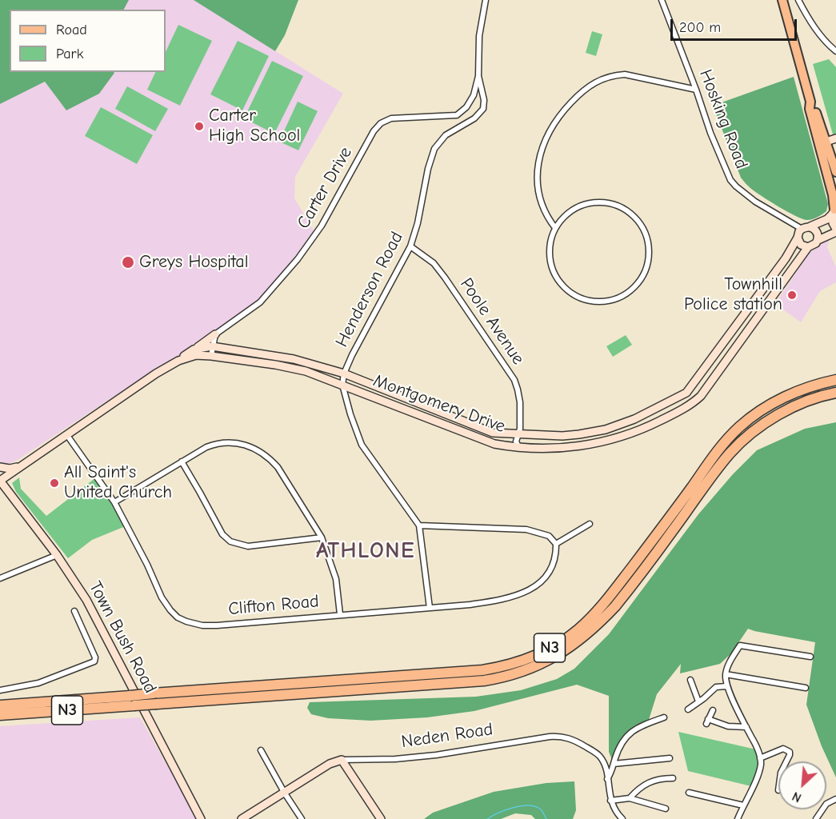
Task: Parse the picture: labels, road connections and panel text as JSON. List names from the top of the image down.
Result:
{
  "streets": {
    "highway": ["N3"],
    "street": [
      "Hosking Road",
      "Carter Drive",
      "Henderson Road",
      "Poole Avenue",
      "Montgomery Drive",
      "Clifton Road",
      "Town Bush Road",
      "Neden Road"
    ]
  },
  "crossings": [
    ["Hosking Road", "Montgomery Drive"],
    ["Henderson Road", "Poole Avenue"],
    ["Henderson Road", "Montgomery Drive"],
    ["Poole Avenue", "Montgomery Drive"],
    ["Montgomery Drive", "Clifton Road"],
    ["Montgomery Drive", "Town Bush Road"]
  ],
  "districts": ["ATHLONE"],
  "places": [
    "Carter High School",
    "Greys Hospital",
    "Townhill Police station",
    "All Saint's United Church"
  ],
  "legend": ["Road", "Park"],
  "scale_bar": "200 m",
  "north": "bottom left"
}
